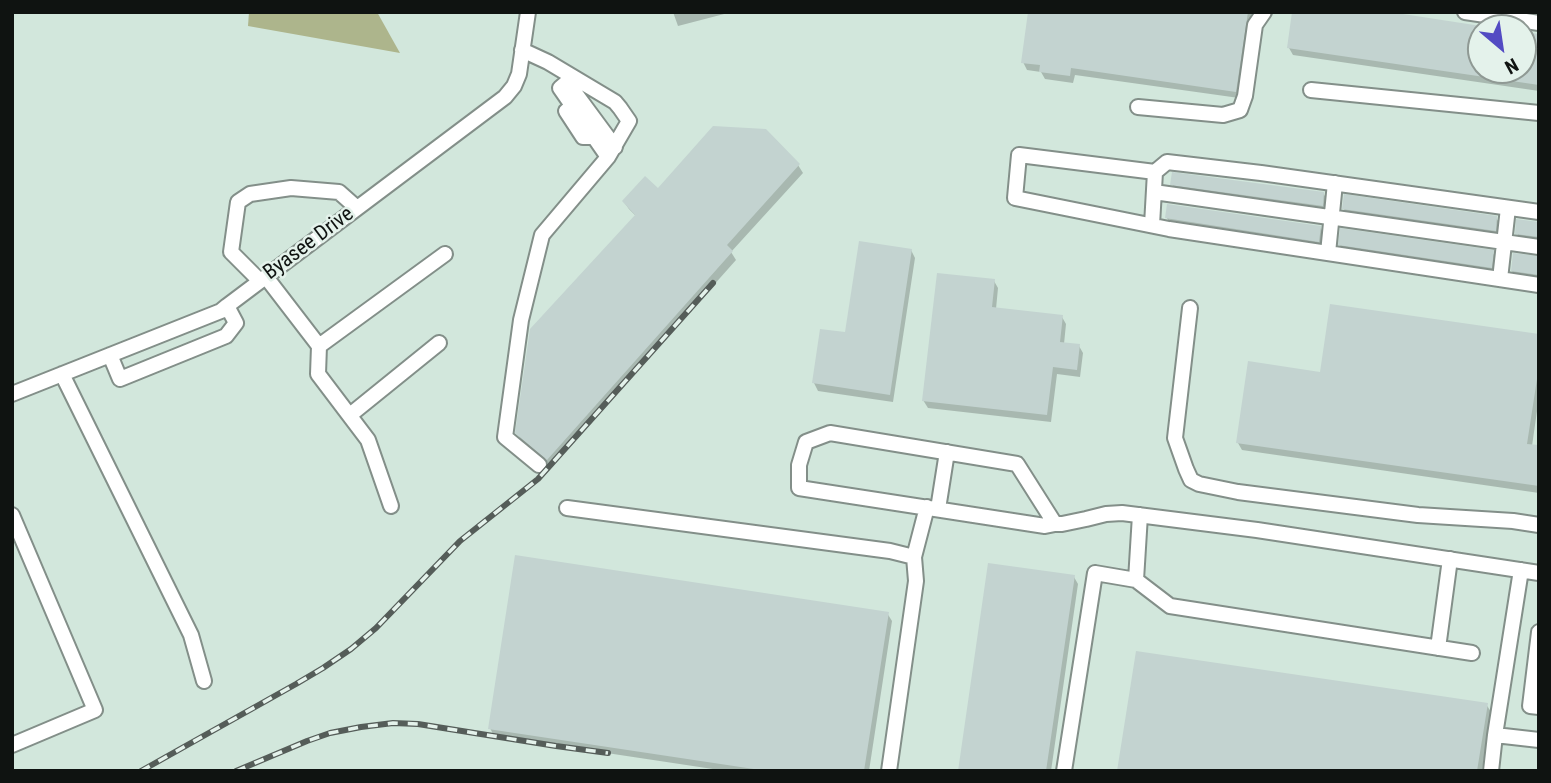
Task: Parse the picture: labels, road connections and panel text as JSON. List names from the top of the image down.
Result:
{
  "streets": {
    "street": ["Byasee Drive"]
  },
  "north": "bottom right"
}
